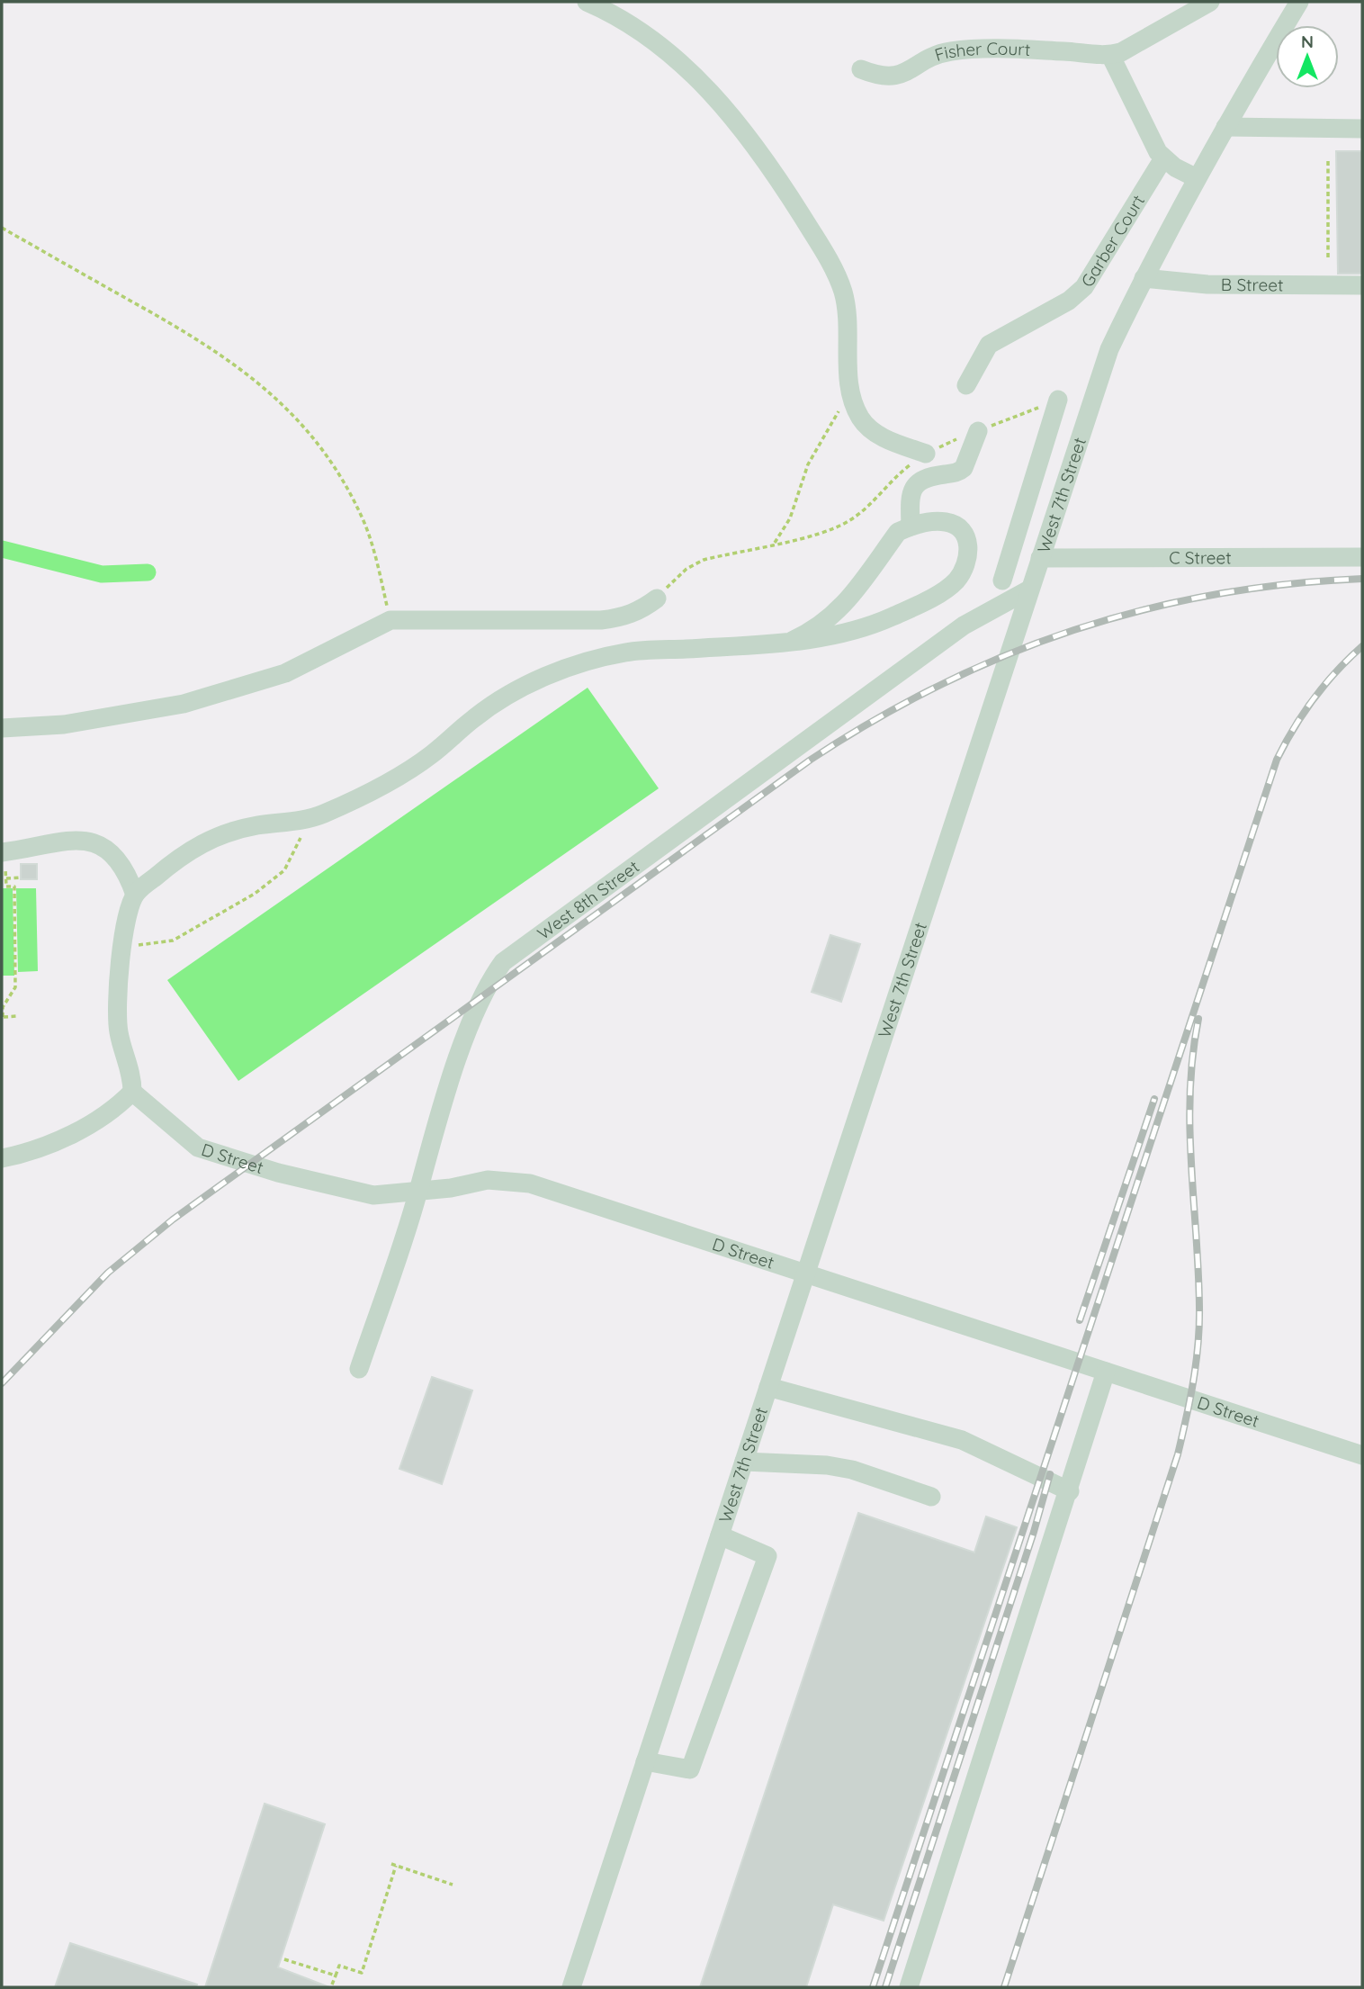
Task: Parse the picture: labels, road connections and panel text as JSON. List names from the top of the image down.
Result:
{
  "streets": {
    "street": [
      "Fisher Court",
      "Garber Court",
      "B Street",
      "West 7th Street",
      "C Street",
      "West 8th Street",
      "D Street"
    ]
  },
  "crossings": [
    ["B Street", "West 7th Street"],
    ["West 7th Street", "C Street"],
    ["West 7th Street", "West 8th Street"],
    ["West 7th Street", "D Street"],
    ["West 8th Street", "D Street"]
  ],
  "north": "top"
}
